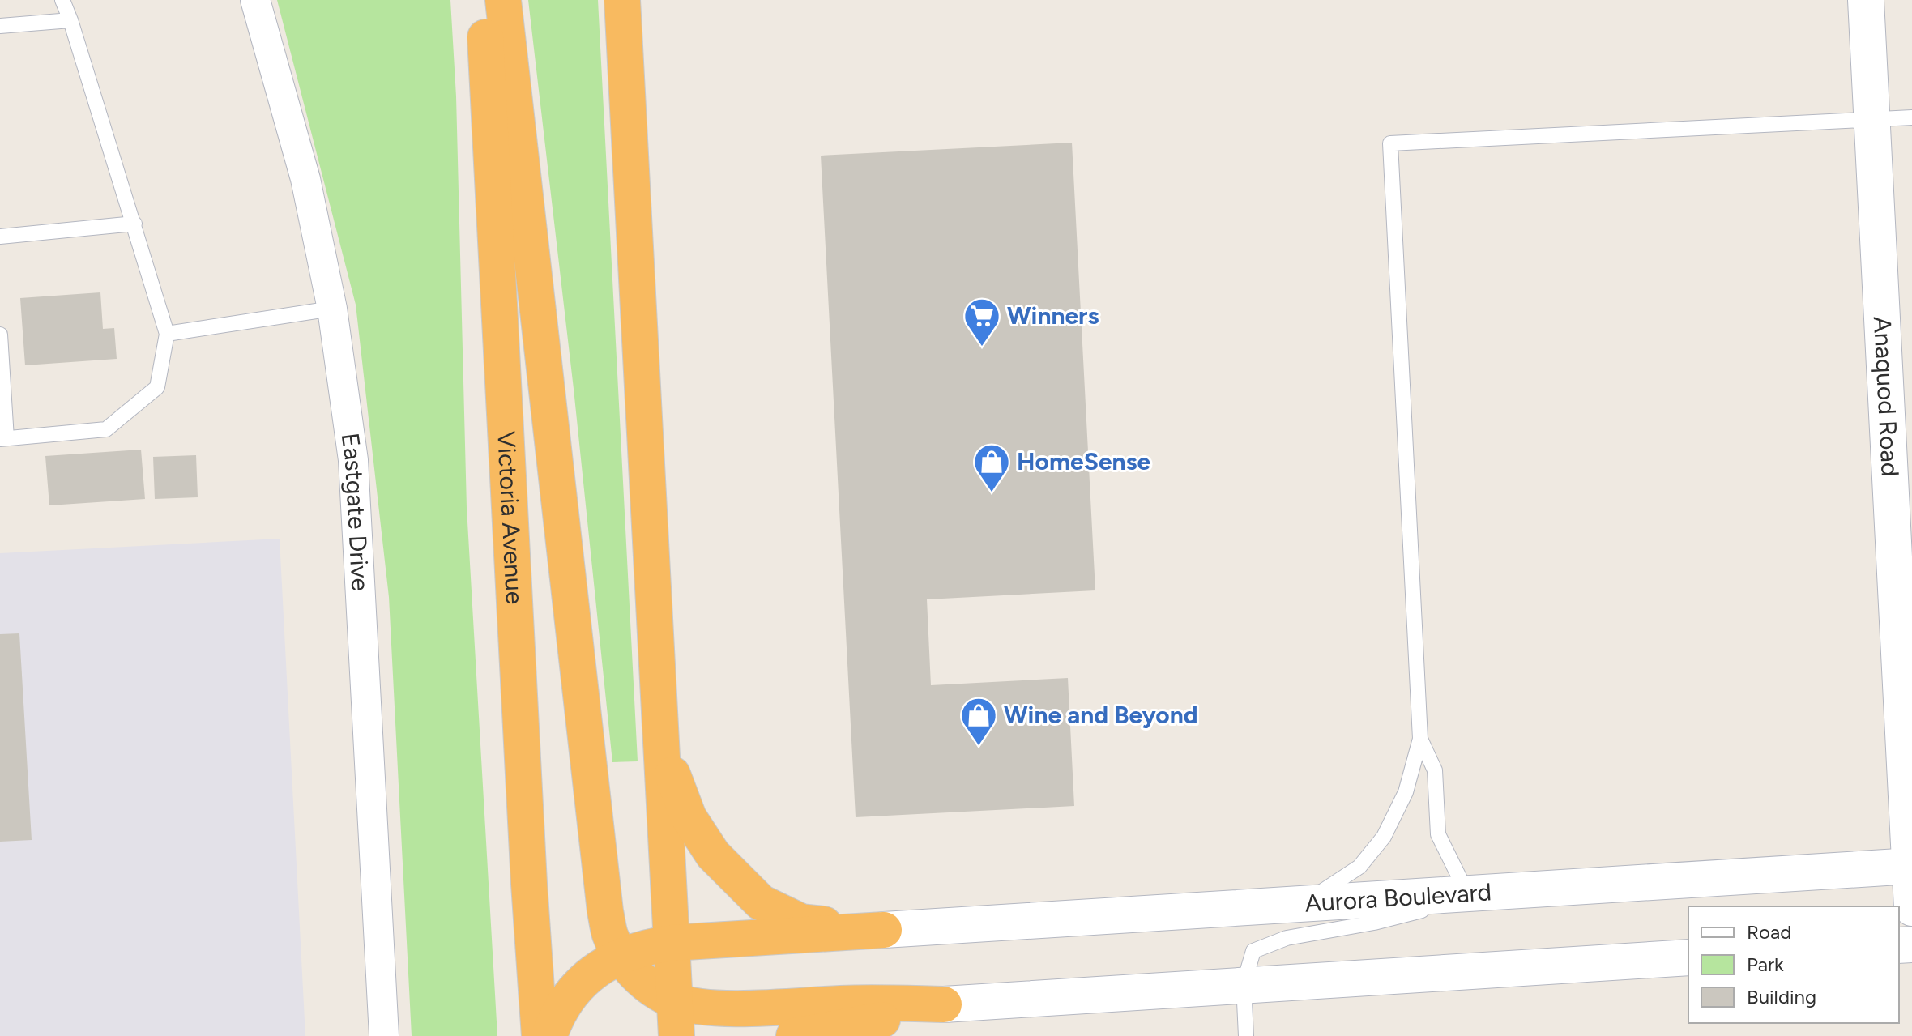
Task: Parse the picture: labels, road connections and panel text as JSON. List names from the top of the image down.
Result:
{
  "streets": {
    "highway": ["Victoria Avenue"],
    "street": ["Anaquod Road", "Eastgate Drive", "Aurora Boulevard"]
  },
  "crossings": [
    ["Anaquod Road", "Aurora Boulevard"]
  ],
  "places": {
    "supermarket": ["Winners"],
    "shop": ["HomeSense", "Wine and Beyond"]
  },
  "legend": ["Road", "Park", "Building"]
}
